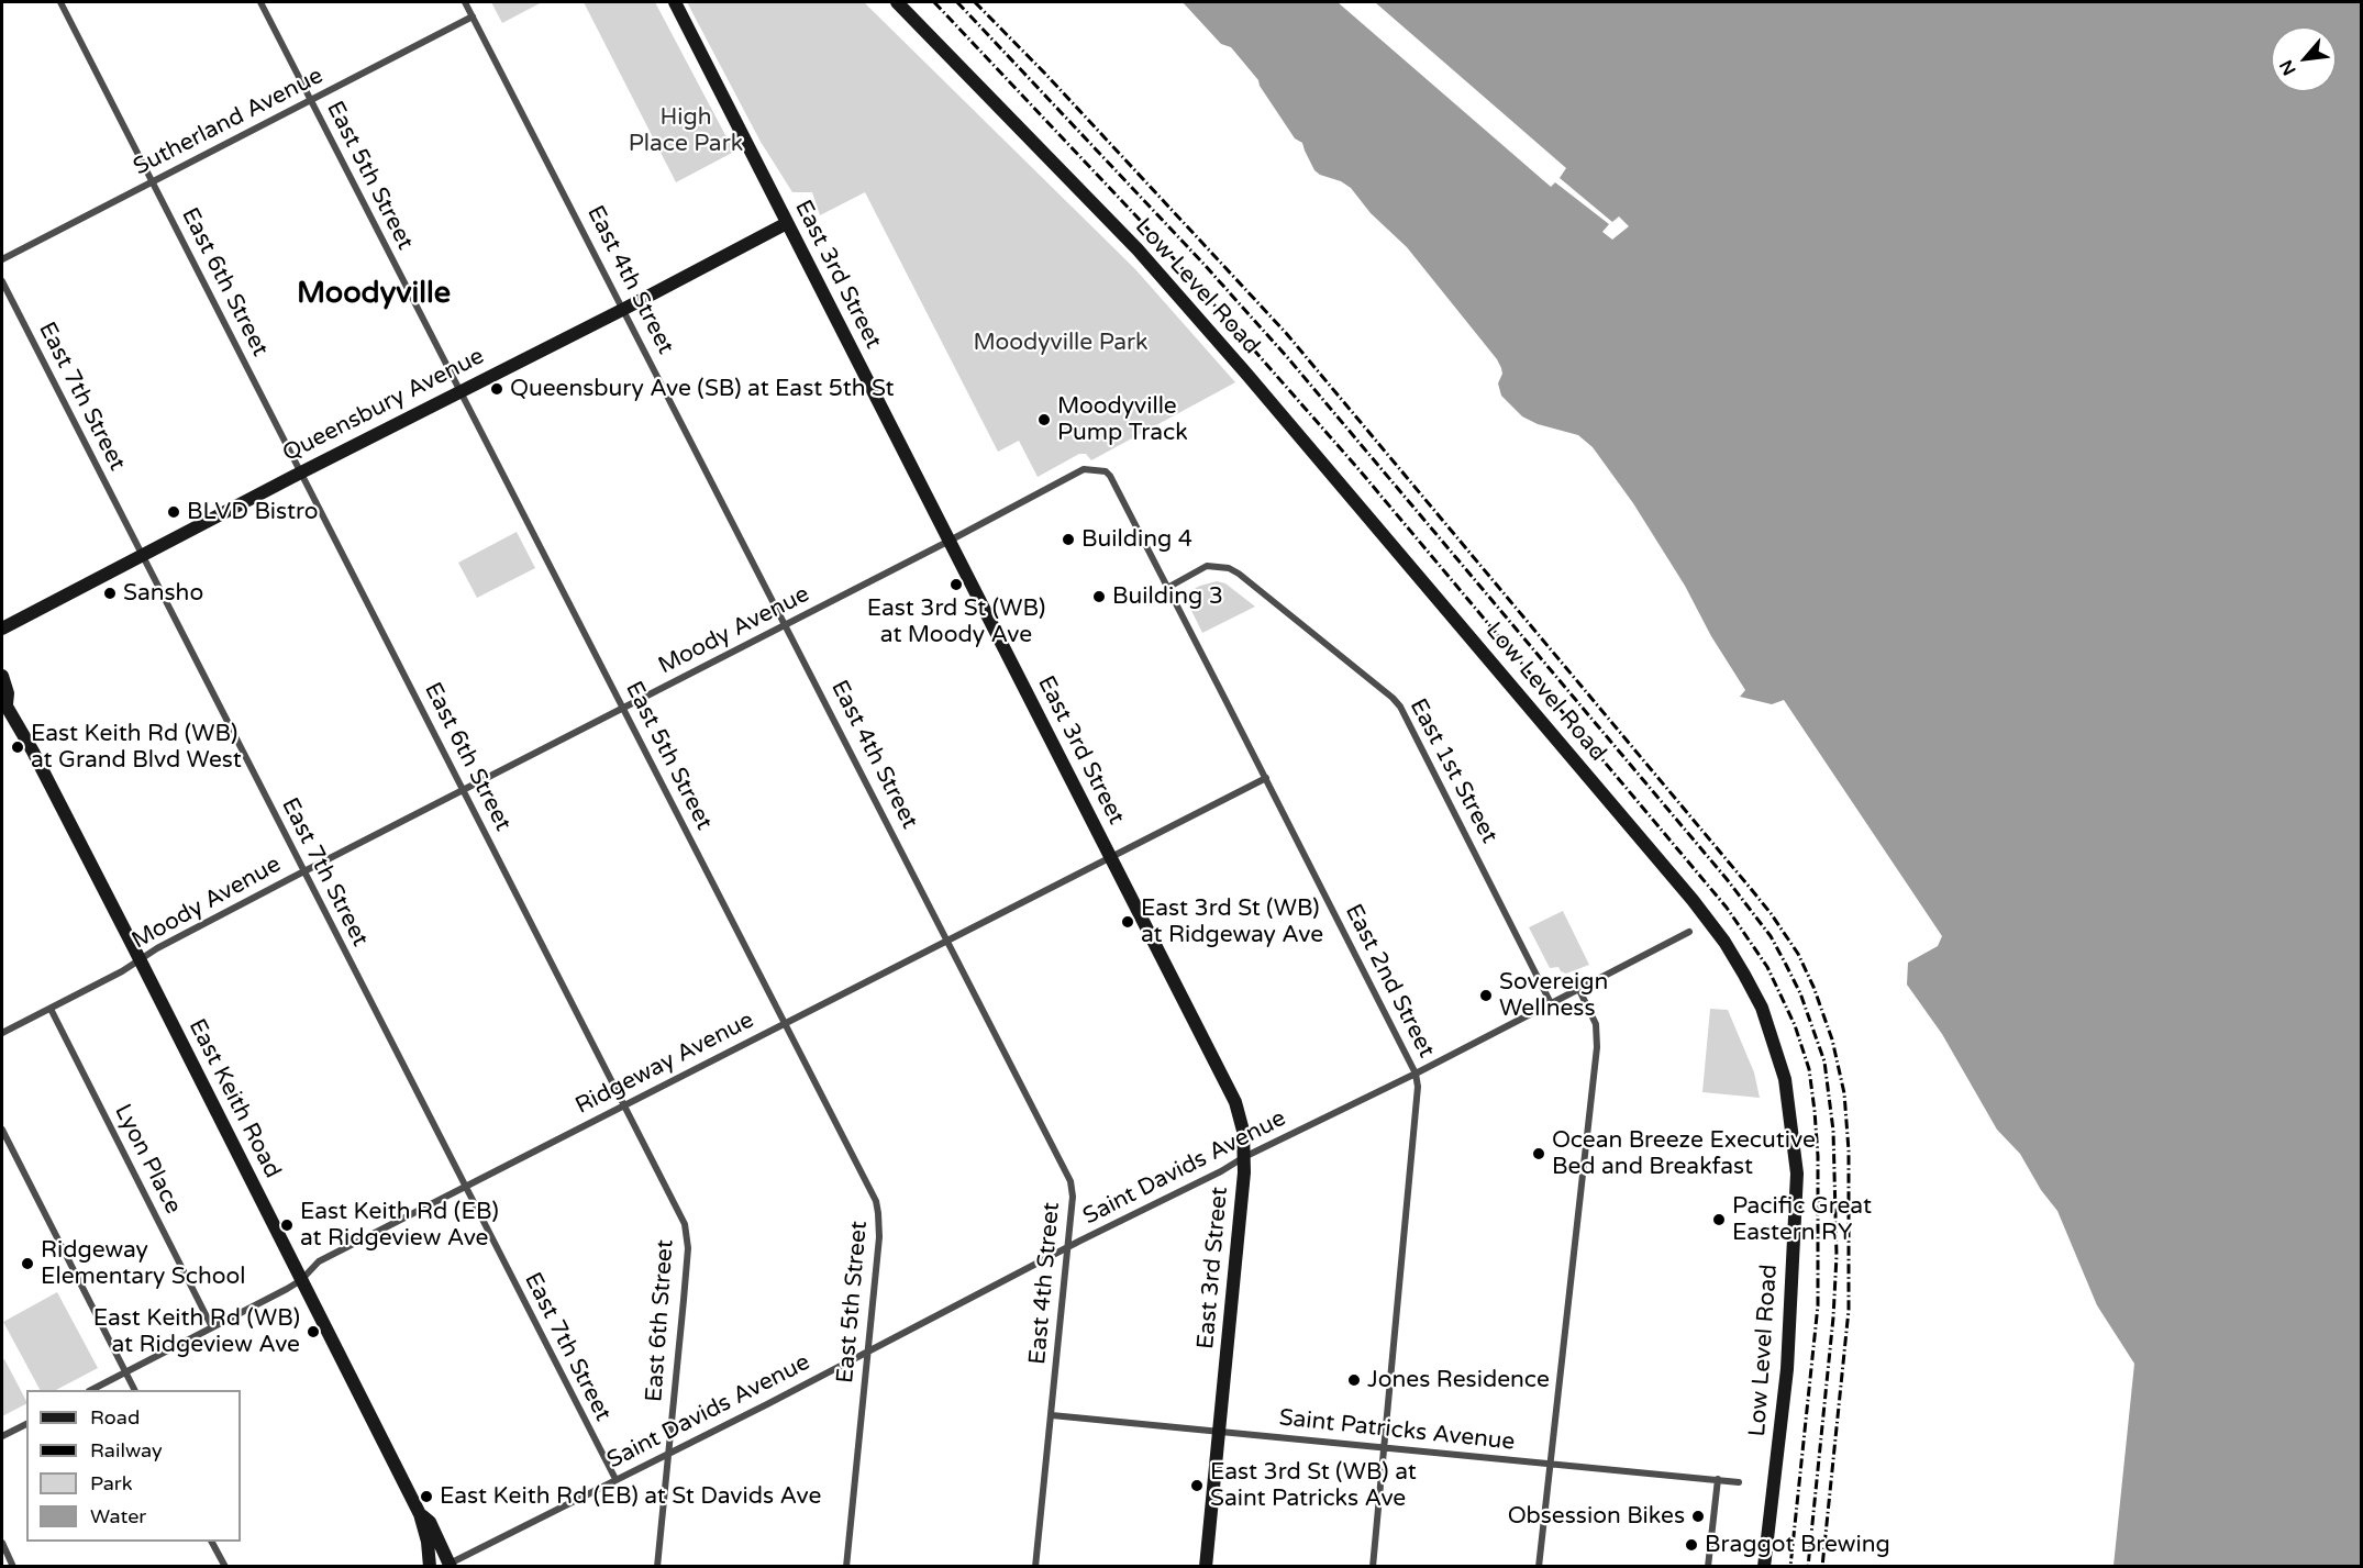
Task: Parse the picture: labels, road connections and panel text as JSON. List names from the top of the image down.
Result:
{
  "streets": {
    "street": [
      "Sutherland Avenue",
      "East 5th Street",
      "East 3rd Street",
      "East 4th Street",
      "East 6th Street",
      "Low Level Road",
      "East 7th Street",
      "Queensbury Avenue",
      "Moody Avenue",
      "East 1st Street",
      "East 2nd Street",
      "Ridgeway Avenue",
      "East Keith Road",
      "Lyon Place",
      "Saint Davids Avenue",
      "Saint Patricks Avenue"
    ]
  },
  "crossings": [
    ["Sutherland Avenue", "East 5th Street"],
    ["Sutherland Avenue", "East 4th Street"],
    ["Sutherland Avenue", "East 6th Street"],
    ["East 5th Street", "Queensbury Avenue"],
    ["East 5th Street", "Moody Avenue"],
    ["East 5th Street", "Ridgeway Avenue"],
    ["East 5th Street", "Saint Davids Avenue"],
    ["East 3rd Street", "Queensbury Avenue"],
    ["East 3rd Street", "Moody Avenue"],
    ["East 3rd Street", "Ridgeway Avenue"],
    ["East 3rd Street", "Saint Davids Avenue"],
    ["East 3rd Street", "Saint Patricks Avenue"],
    ["East 4th Street", "Queensbury Avenue"],
    ["East 4th Street", "Moody Avenue"],
    ["East 4th Street", "Ridgeway Avenue"],
    ["East 4th Street", "Saint Davids Avenue"],
    ["East 4th Street", "Saint Patricks Avenue"],
    ["East 6th Street", "Queensbury Avenue"],
    ["East 6th Street", "Moody Avenue"],
    ["East 6th Street", "Ridgeway Avenue"],
    ["East 6th Street", "Saint Davids Avenue"],
    ["East 7th Street", "Queensbury Avenue"],
    ["East 7th Street", "Moody Avenue"],
    ["East 7th Street", "Ridgeway Avenue"],
    ["East 7th Street", "Saint Davids Avenue"],
    ["Moody Avenue", "East 2nd Street"],
    ["Moody Avenue", "East Keith Road"],
    ["Moody Avenue", "Lyon Place"],
    ["East 1st Street", "East 2nd Street"],
    ["East 1st Street", "Saint Davids Avenue"],
    ["East 2nd Street", "Ridgeway Avenue"],
    ["East 2nd Street", "Saint Davids Avenue"],
    ["East 2nd Street", "Saint Patricks Avenue"],
    ["Ridgeway Avenue", "East Keith Road"],
    ["Ridgeway Avenue", "Lyon Place"],
    ["East Keith Road", "Saint Davids Avenue"]
  ],
  "districts": ["Moodyville"],
  "parks": ["High Place Park", "Moodyville Park"],
  "places": [
    "Queensbury Ave (SB) at East 5th St",
    "Moodyville Pump Track",
    "BLVD Bistro",
    "Building 4",
    "East 3rd St (WB) at Moody Ave",
    "Sansho",
    "Building 3",
    "East Keith Rd (WB) at Grand Blvd West",
    "East 3rd St (WB) at Ridgeway Ave",
    "Sovereign Wellness",
    "Ocean Breeze Executive Bed and Breakfast",
    "Pacific Great Eastern RY",
    "East Keith Rd (EB) at Ridgeview Ave",
    "Ridgeway Elementary School",
    "East Keith Rd (WB) at Ridgeview Ave",
    "Jones Residence",
    "East 3rd St (WB) at Saint Patricks Ave",
    "East Keith Rd (EB) at St Davids Ave",
    "Obsession Bikes",
    "Braggot Brewing"
  ],
  "legend": [
    "Road",
    "Railway",
    "Park",
    "Water"
  ],
  "north": "bottom left"
}
